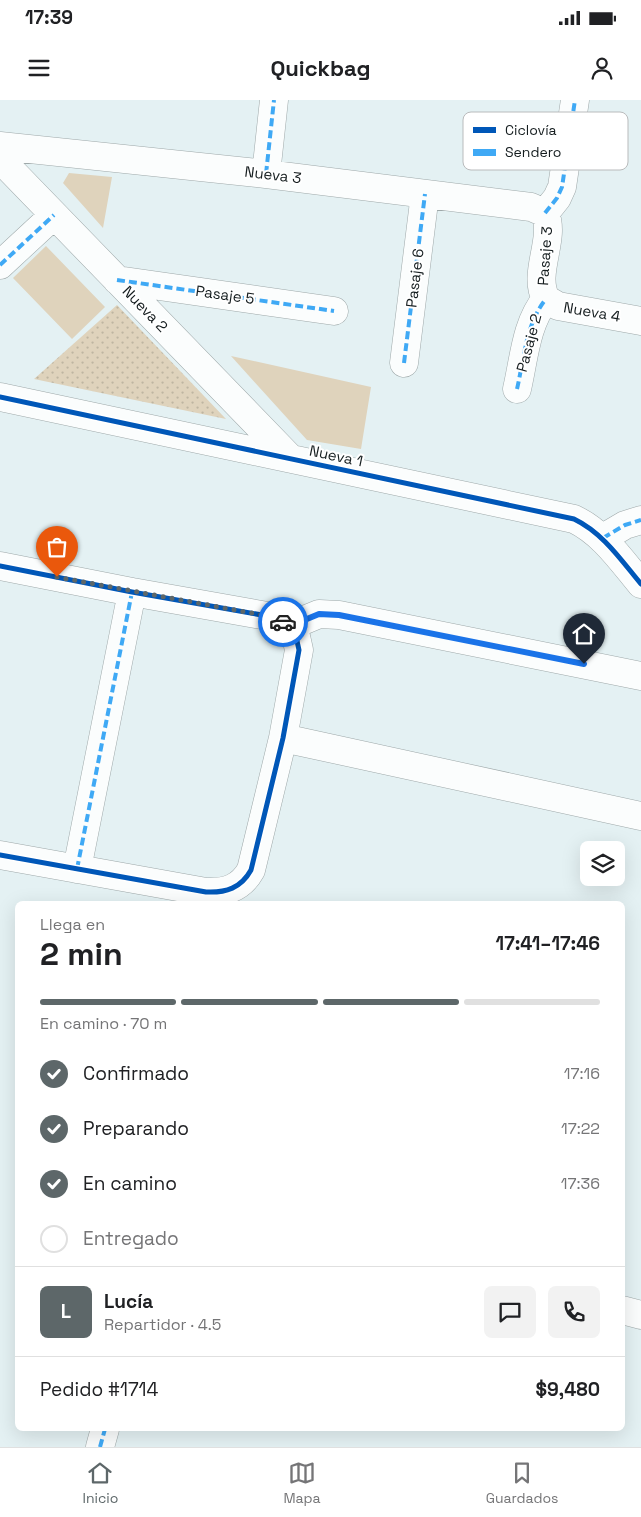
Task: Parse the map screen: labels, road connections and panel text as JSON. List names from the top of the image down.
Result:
{
  "streets": {
    "street": [
      "Nueva 3",
      "Pasaje 3",
      "Pasaje 6",
      "Pasaje 5",
      "Nueva 2",
      "Nueva 4",
      "Pasaje 2",
      "Nueva 1"
    ]
  },
  "crossings": [
    ["Nueva 3", "Pasaje 3"],
    ["Nueva 3", "Pasaje 6"],
    ["Pasaje 3", "Nueva 4"],
    ["Pasaje 3", "Pasaje 2"],
    ["Pasaje 5", "Nueva 2"],
    ["Nueva 2", "Nueva 1"],
    ["Nueva 4", "Pasaje 2"]
  ],
  "legend": ["Ciclovía", "Sendero"],
  "page": {
    "status": "17:39",
    "header": "Quickbag",
    "heading": ["2 min", "Llega en", "17:41–17:46"],
    "panel": [
      "Lucía",
      "Repartidor · 4.5",
      "Pedido #1714",
      "$9,480"
    ],
    "bar": "En camino · 70 m",
    "list": [
      ["Confirmado", "17:16"],
      ["Preparando", "17:22"],
      ["En camino", "17:36"],
      "Entregado"
    ],
    "round": "L",
    "tabs": ["Inicio", "Mapa", "Guardados"]
  }
}
